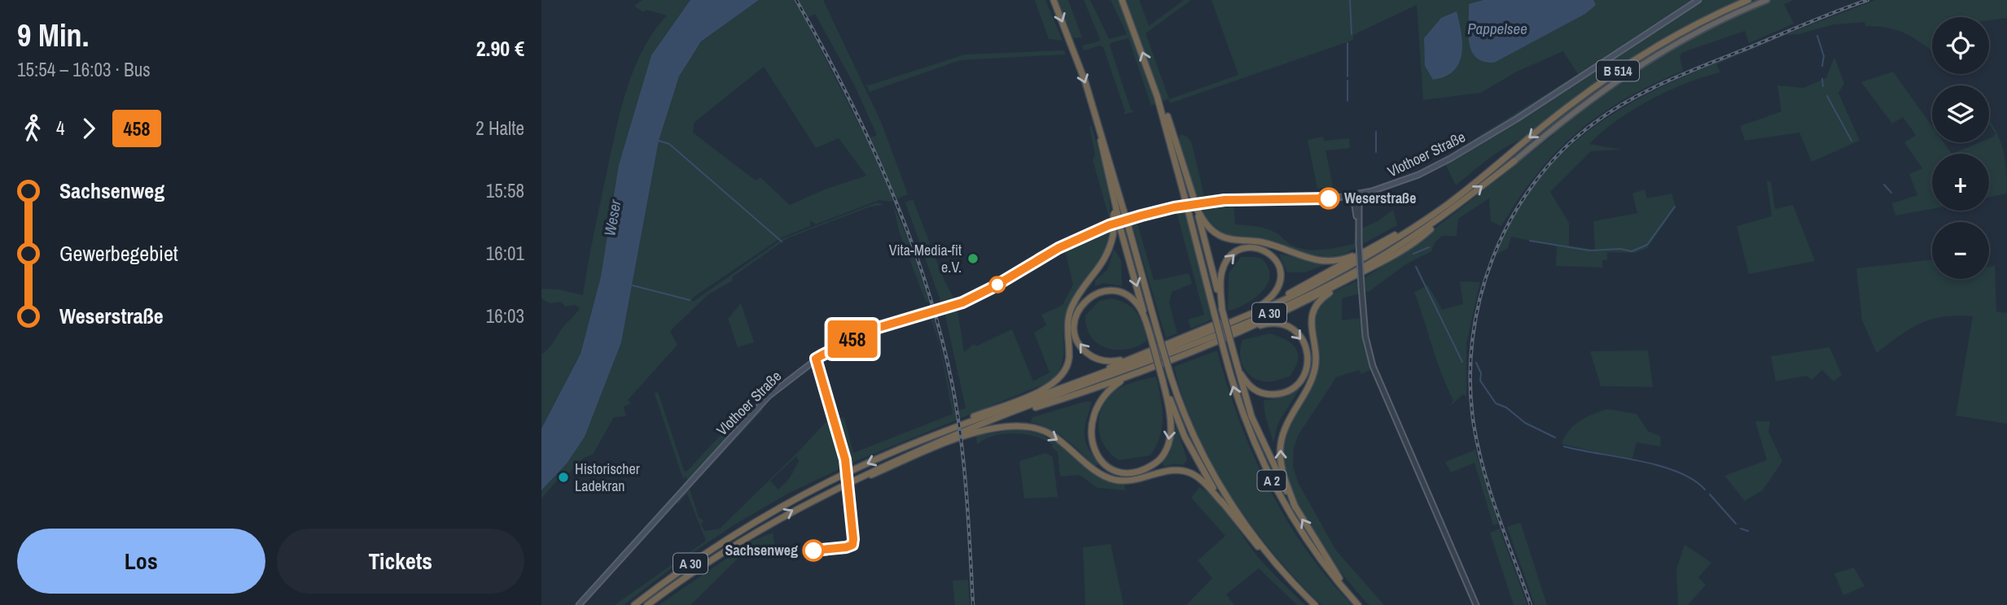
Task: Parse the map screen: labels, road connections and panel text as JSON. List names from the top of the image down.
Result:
{
  "streets": {
    "highway": ["B 514", "A 30", "A 2"],
    "main road": ["Vlothoer Straße"]
  },
  "crossings": [
    ["B 514", "A 30"]
  ],
  "water": ["Pappelsee", "Weser"],
  "places": [
    "Weserstraße",
    "Vita-Media-fit e.V.",
    "Historischer Ladekran",
    "Sachsenweg"
  ],
  "lines": ["bus line 458"],
  "page": {
    "heading": ["9 Min.", "15:54 – 16:03 · Bus", "2.90 €"],
    "on_map": "458",
    "map_buttons": ["+", "−"],
    "legs": ["4", "458", "2 Halte"],
    "list": [
      {
        "name": "Sachsenweg",
        "value": "15:58"
      },
      {
        "name": "Gewerbegebiet",
        "value": "16:01"
      },
      {
        "name": "Weserstraße",
        "value": "16:03"
      }
    ],
    "buttons": ["Los", "Tickets"]
  }
}
